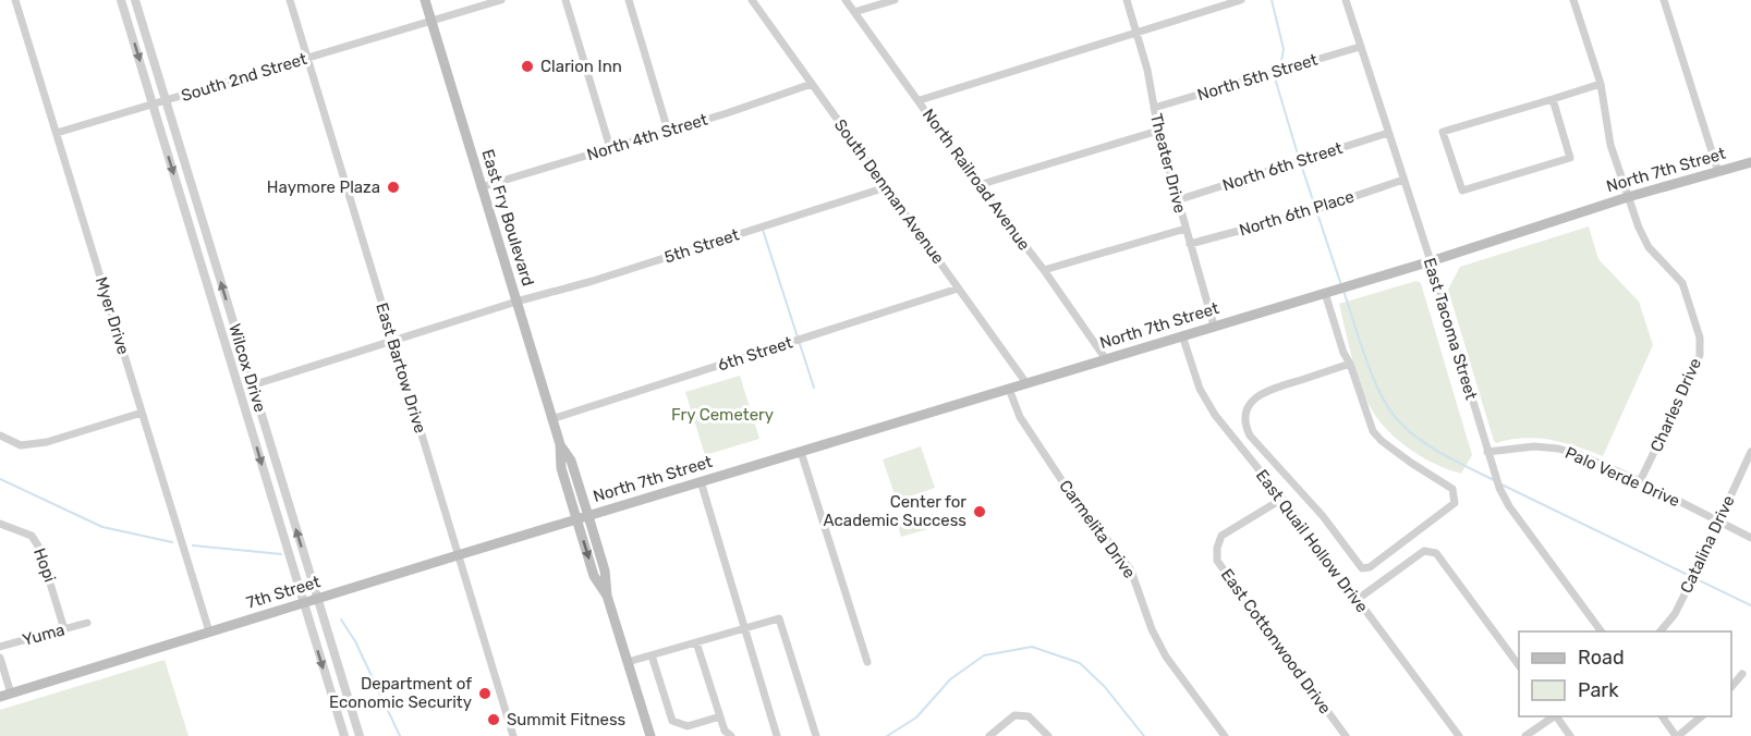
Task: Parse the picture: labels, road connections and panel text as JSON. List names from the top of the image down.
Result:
{
  "streets": {
    "main road": ["North 7th Street", "East Fry Boulevard", "7th Street"],
    "street": [
      "South 2nd Street",
      "North 5th Street",
      "North 4th Street",
      "Theater Drive",
      "North 6th Street",
      "North Railroad Avenue",
      "South Denman Avenue",
      "North 6th Place",
      "5th Street",
      "Myer Drive",
      "East Tacoma Street",
      "6th Street",
      "Wilcox Drive",
      "East Bartow Drive",
      "Charles Drive",
      "Palo Verde Drive",
      "Carmelita Drive",
      "East Quail Hollow Drive",
      "Catalina Drive",
      "Hopi",
      "Yuma",
      "East Cottonwood Drive"
    ]
  },
  "crossings": [
    ["South 2nd Street", "East Fry Boulevard"],
    ["South 2nd Street", "Myer Drive"],
    ["South 2nd Street", "Wilcox Drive"],
    ["South 2nd Street", "East Bartow Drive"],
    ["North 5th Street", "Theater Drive"],
    ["North 5th Street", "East Tacoma Street"],
    ["North 4th Street", "South Denman Avenue"],
    ["North 4th Street", "East Fry Boulevard"],
    ["Theater Drive", "North 6th Street"],
    ["Theater Drive", "North 7th Street"],
    ["Theater Drive", "North 6th Place"],
    ["North 6th Street", "East Tacoma Street"],
    ["North 7th Street", "North Railroad Avenue"],
    ["North 7th Street", "South Denman Avenue"],
    ["North 7th Street", "East Fry Boulevard"],
    ["North 7th Street", "East Tacoma Street"],
    ["North 7th Street", "Charles Drive"],
    ["North 7th Street", "Carmelita Drive"],
    ["North 7th Street", "East Quail Hollow Drive"],
    ["North 7th Street", "7th Street"],
    ["South Denman Avenue", "5th Street"],
    ["South Denman Avenue", "6th Street"],
    ["North 6th Place", "East Tacoma Street"],
    ["East Fry Boulevard", "5th Street"],
    ["East Fry Boulevard", "6th Street"],
    ["East Fry Boulevard", "7th Street"],
    ["5th Street", "Wilcox Drive"],
    ["5th Street", "East Bartow Drive"],
    ["Myer Drive", "7th Street"],
    ["East Tacoma Street", "Palo Verde Drive"],
    ["Wilcox Drive", "7th Street"],
    ["East Bartow Drive", "7th Street"],
    ["Charles Drive", "Palo Verde Drive"],
    ["Palo Verde Drive", "Catalina Drive"],
    ["East Quail Hollow Drive", "East Cottonwood Drive"],
    ["Hopi", "Yuma"]
  ],
  "parks": ["Fry Cemetery"],
  "places": [
    "Clarion Inn",
    "Haymore Plaza",
    "Center for Academic Success",
    "Department of Economic Security",
    "Summit Fitness"
  ],
  "legend": ["Road", "Park"]
}
